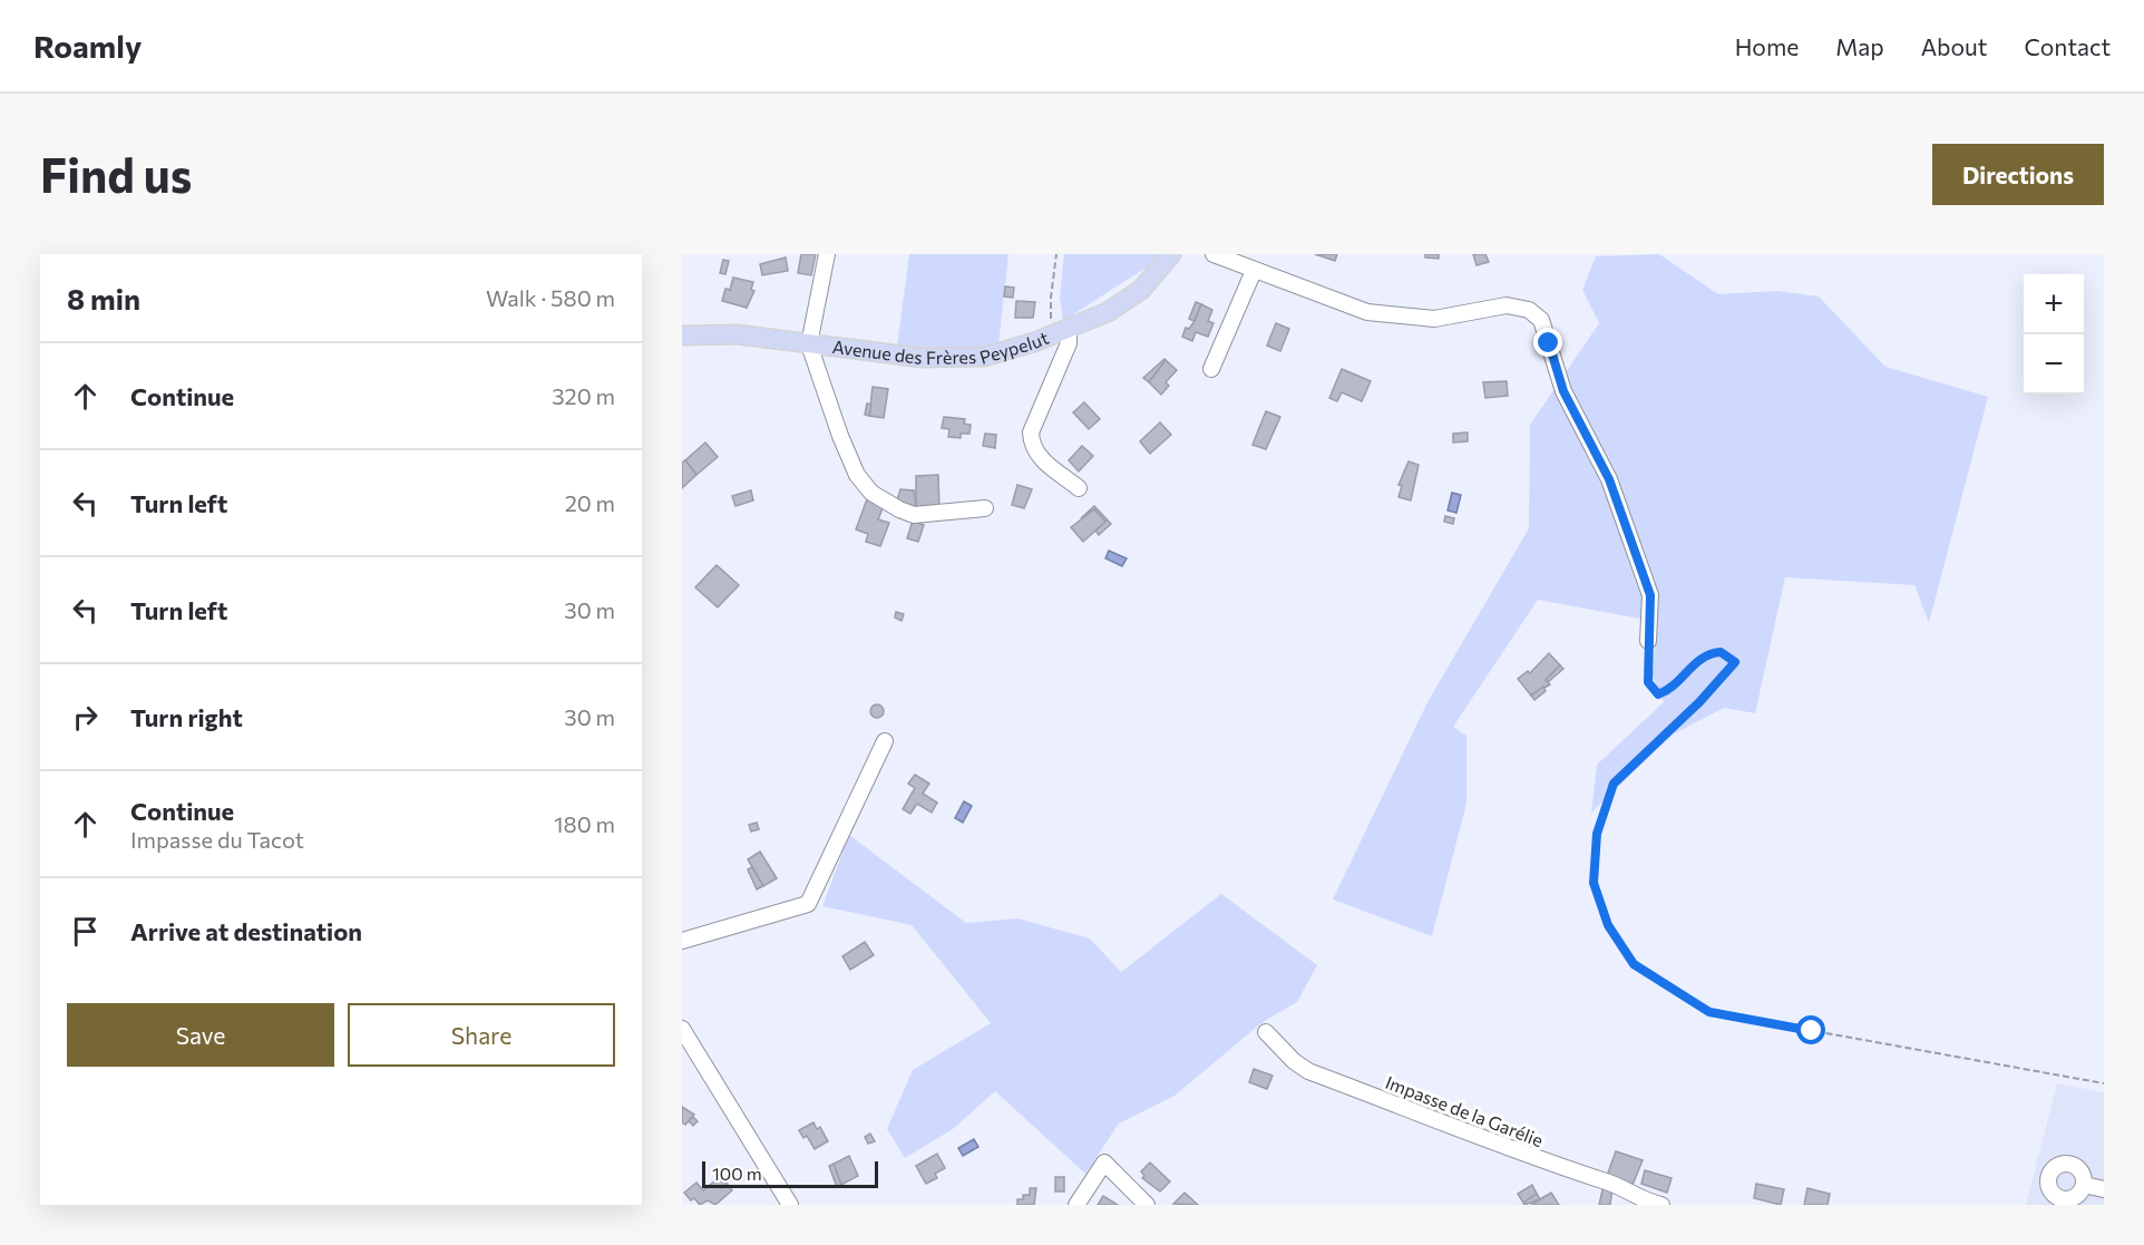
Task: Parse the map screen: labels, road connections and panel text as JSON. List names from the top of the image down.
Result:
{
  "streets": {
    "main road": ["Avenue des Frères Peypelut"],
    "street": ["Impasse de la Garélie"]
  },
  "scale_bar": "100 m",
  "page": {
    "header": "Roamly",
    "nav": [
      "Home",
      "Map",
      "About",
      "Contact"
    ],
    "buttons": [
      "Directions",
      ["Save", "Share"]
    ],
    "title": "Find us",
    "heading": ["8 min", "Walk · 580 m"],
    "map_buttons": ["+", "−"],
    "list": [
      ["Continue", "320 m"],
      ["Turn left", "20 m"],
      ["Turn left", "30 m"],
      ["Turn right", "30 m"],
      ["Continue", "Impasse du Tacot", "180 m"],
      "Arrive at destination"
    ],
    "scale": "100 m"
  }
}
